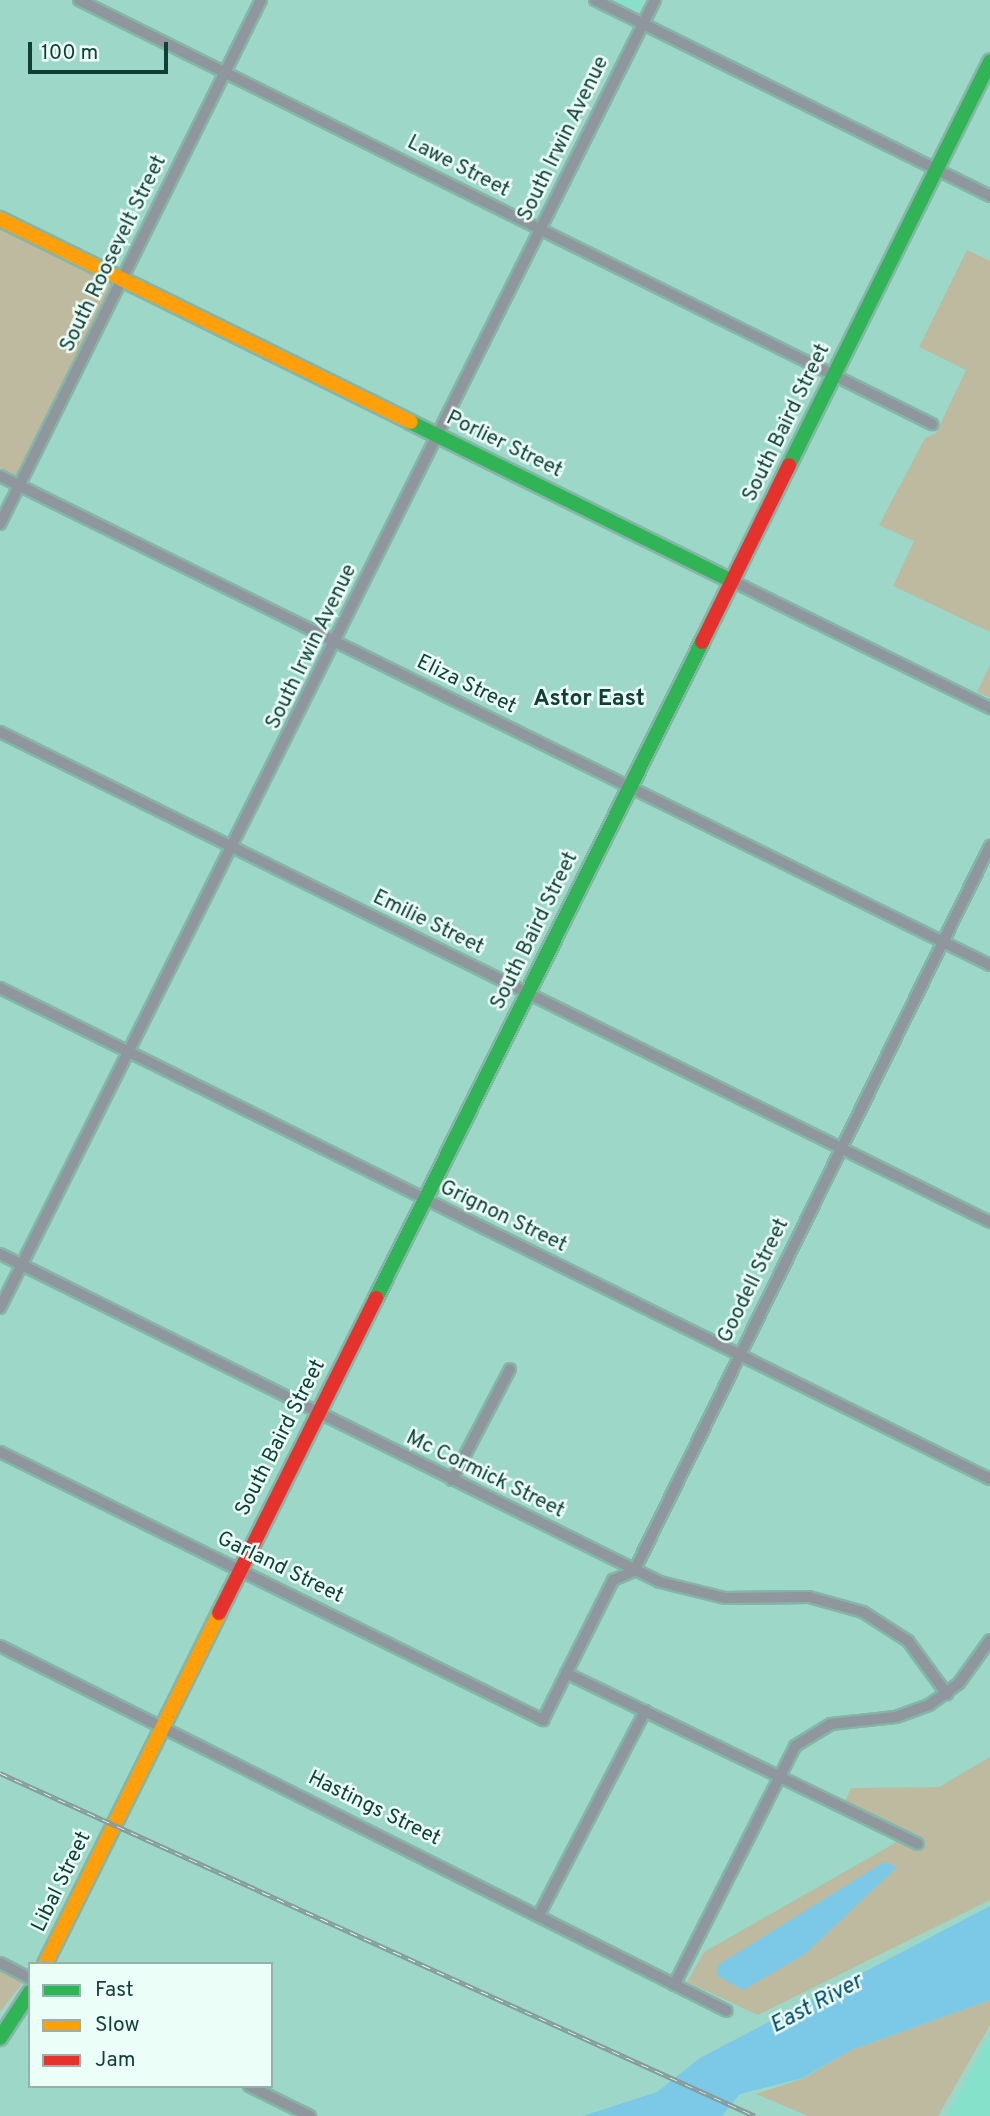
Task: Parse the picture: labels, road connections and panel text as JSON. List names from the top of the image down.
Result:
{
  "streets": {
    "street": [
      "South Irwin Avenue",
      "Lawe Street",
      "South Roosevelt Street",
      "South Baird Street",
      "Porlier Street",
      "Eliza Street",
      "Emilie Street",
      "Grignon Street",
      "Goodell Street",
      "Mc Cormick Street",
      "Garland Street",
      "Hastings Street",
      "Libal Street"
    ]
  },
  "crossings": [
    ["South Irwin Avenue", "Lawe Street"],
    ["South Irwin Avenue", "Porlier Street"],
    ["South Irwin Avenue", "Eliza Street"],
    ["South Irwin Avenue", "Emilie Street"],
    ["South Irwin Avenue", "Grignon Street"],
    ["South Irwin Avenue", "Mc Cormick Street"],
    ["Lawe Street", "South Roosevelt Street"],
    ["Lawe Street", "South Baird Street"],
    ["South Roosevelt Street", "Porlier Street"],
    ["South Roosevelt Street", "Eliza Street"],
    ["South Baird Street", "Porlier Street"],
    ["South Baird Street", "Eliza Street"],
    ["South Baird Street", "Emilie Street"],
    ["South Baird Street", "Grignon Street"],
    ["South Baird Street", "Mc Cormick Street"],
    ["South Baird Street", "Garland Street"],
    ["South Baird Street", "Hastings Street"],
    ["South Baird Street", "Libal Street"],
    ["Eliza Street", "Goodell Street"],
    ["Emilie Street", "Goodell Street"],
    ["Grignon Street", "Goodell Street"],
    ["Goodell Street", "Mc Cormick Street"],
    ["Goodell Street", "Garland Street"]
  ],
  "districts": ["Astor East"],
  "water": ["East River"],
  "legend": ["Fast", "Slow", "Jam"],
  "scale_bar": "100 m"
}
